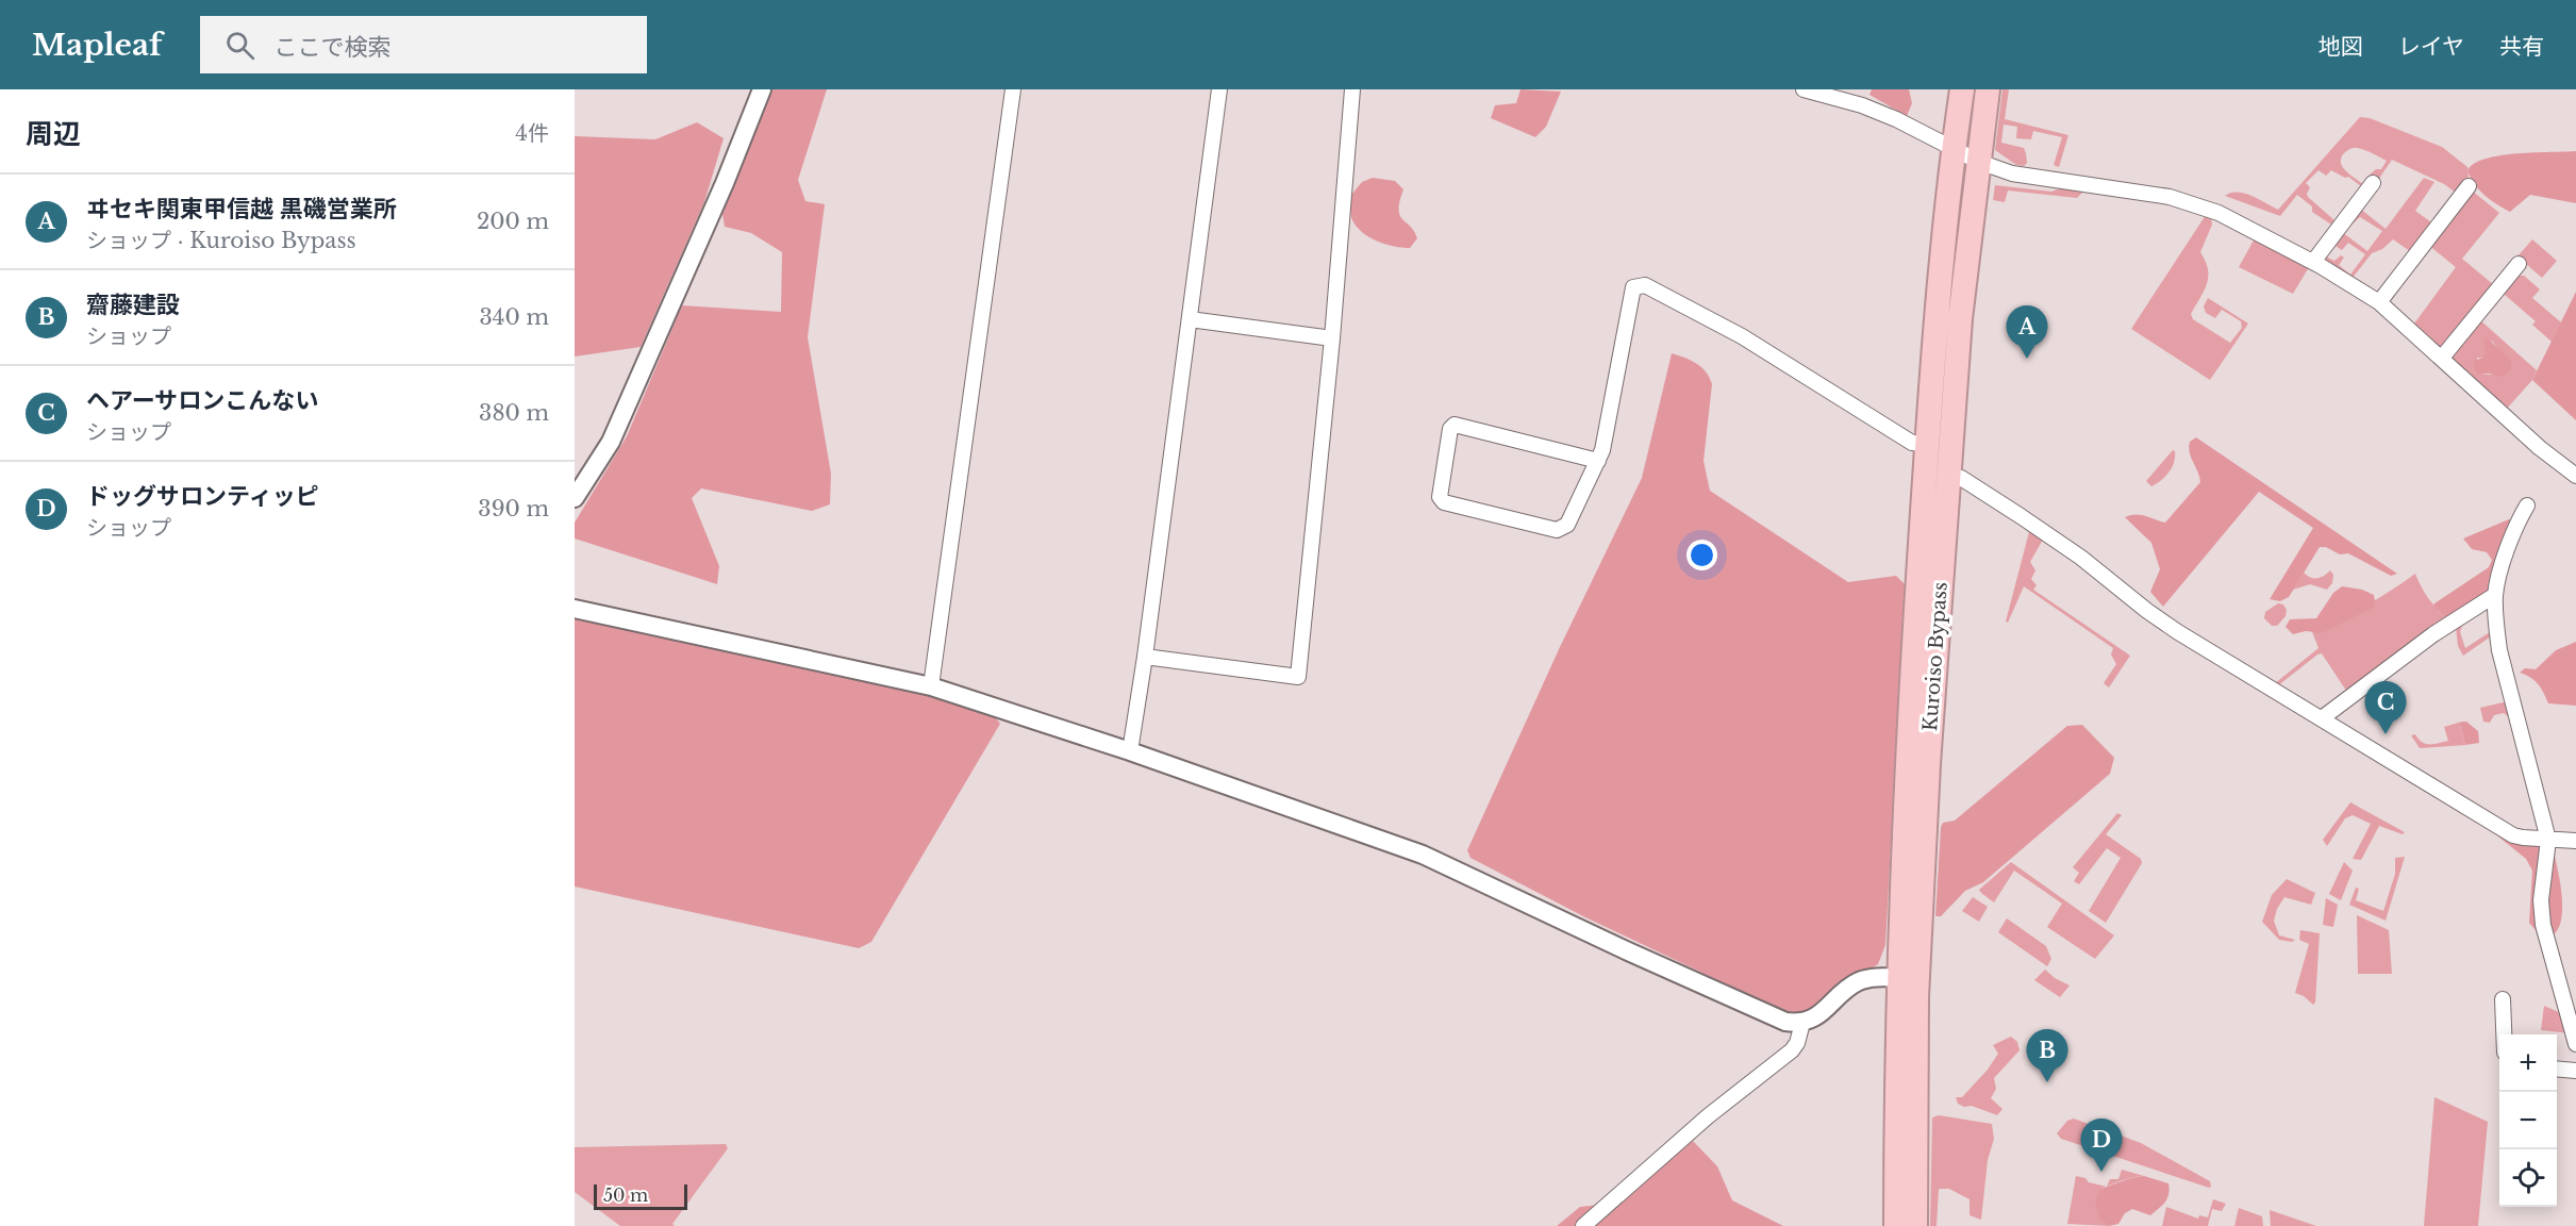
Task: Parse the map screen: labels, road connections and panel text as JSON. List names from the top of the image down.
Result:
{
  "streets": {
    "highway": ["Kuroiso Bypass"]
  },
  "scale_bar": "50 m",
  "page": {
    "header": "Mapleaf",
    "search": "ここで検索",
    "nav": ["地図", "レイヤ", "共有"],
    "heading": ["周辺", "4件"],
    "list": [
      {
        "mark": "A",
        "name": "ヰセキ関東甲信越 黒磯営業所",
        "note": "ショップ · Kuroiso Bypass",
        "value": "200 m"
      },
      {
        "mark": "B",
        "name": "齋藤建設",
        "note": "ショップ",
        "value": "340 m"
      },
      {
        "mark": "C",
        "name": "ヘアーサロンこんない",
        "note": "ショップ",
        "value": "380 m"
      },
      {
        "mark": "D",
        "name": "ドッグサロンティッピ",
        "note": "ショップ",
        "value": "390 m"
      }
    ],
    "pins": [
      "A",
      "C",
      "B",
      "D"
    ],
    "map_buttons": ["+", "−"],
    "scale": "50 m"
  }
}
